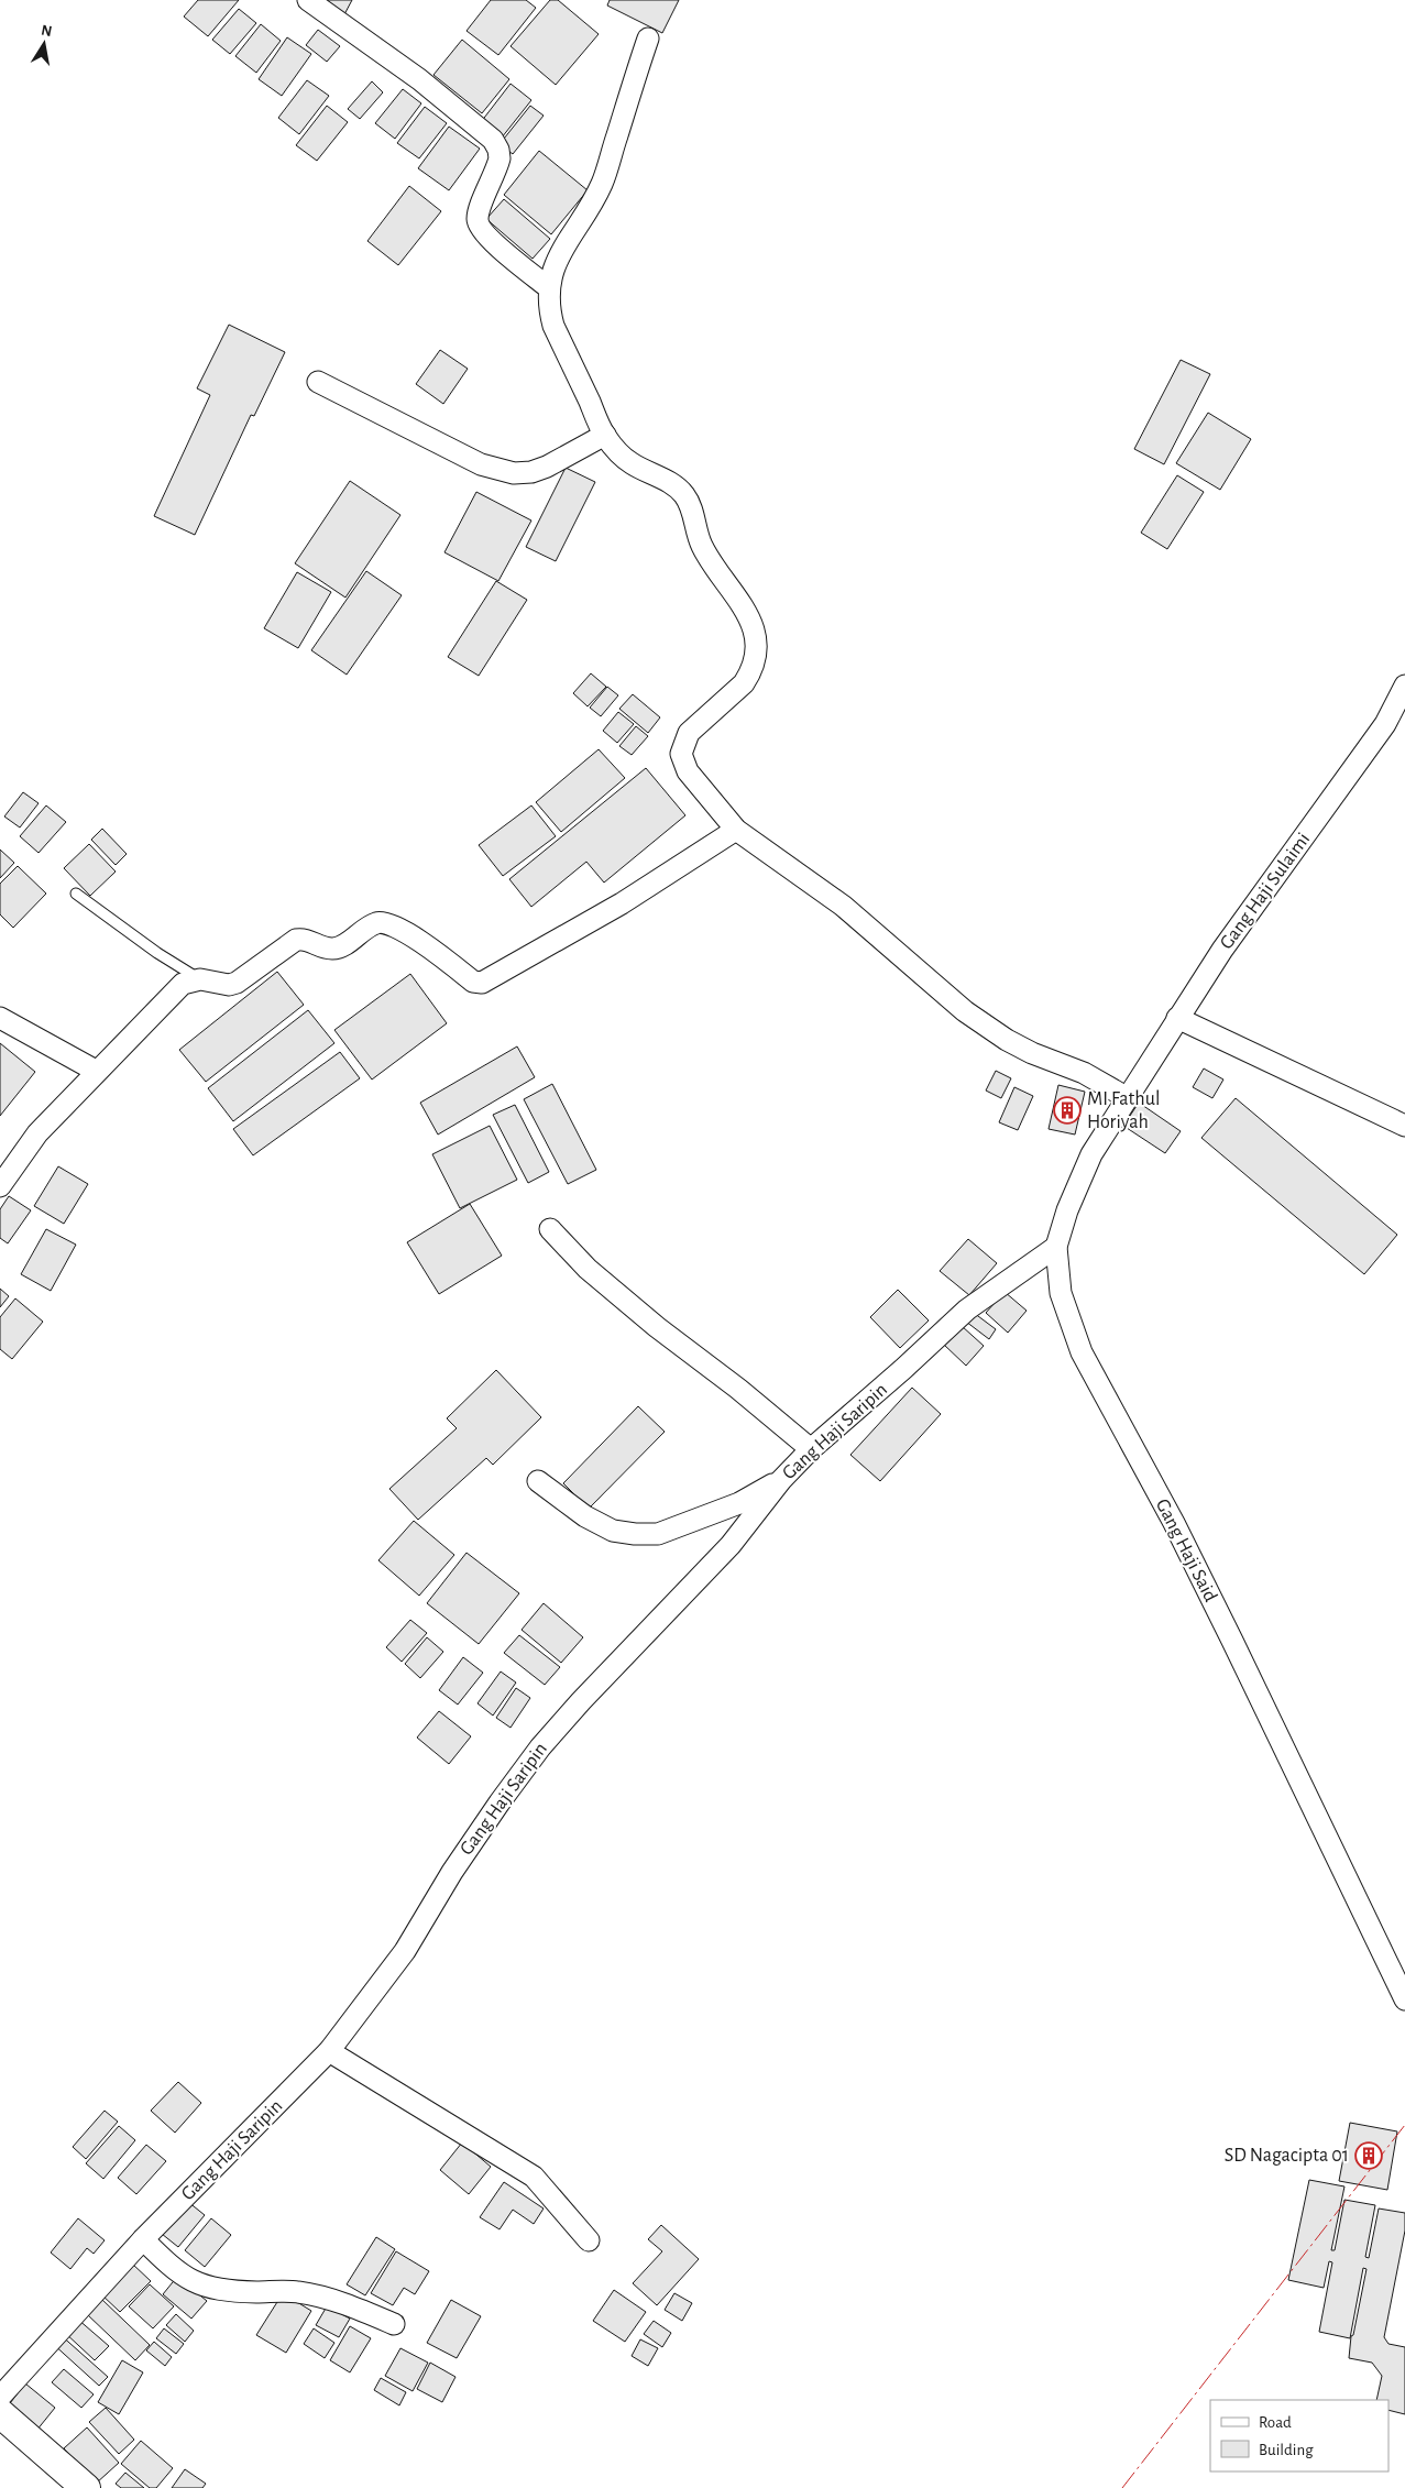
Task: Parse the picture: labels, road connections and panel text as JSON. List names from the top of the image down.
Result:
{
  "streets": {
    "street": ["Gang Haji Sulaimi", "Gang Haji Saripin", "Gang Haji Said"]
  },
  "crossings": [
    ["Gang Haji Sulaimi", "Gang Haji Said"],
    ["Gang Haji Saripin", "Gang Haji Said"]
  ],
  "places": {
    "building": ["MI Fathul Horiyah", "SD Nagacipta 01"]
  },
  "legend": ["Road", "Building"],
  "north": "top"
}
